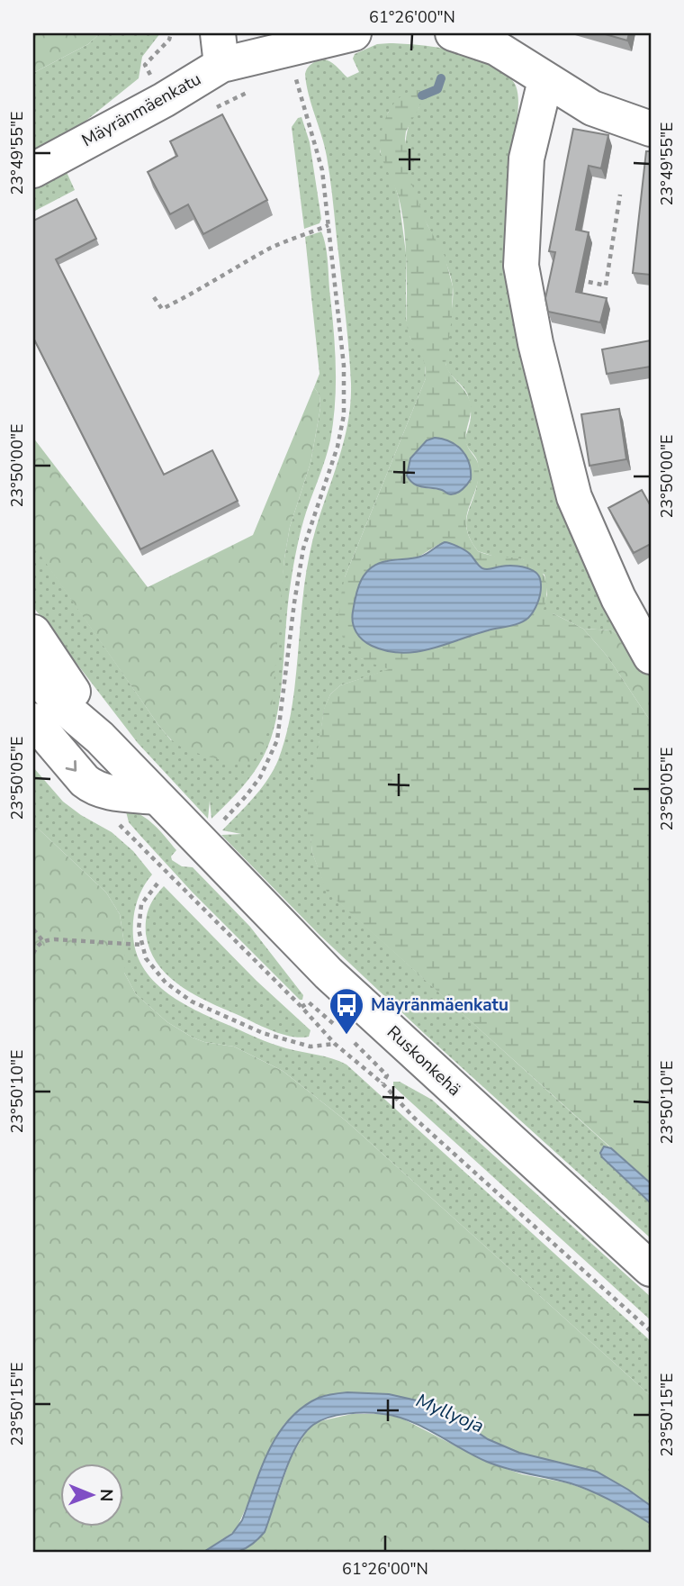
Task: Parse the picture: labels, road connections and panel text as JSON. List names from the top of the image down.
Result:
{
  "streets": {
    "main road": ["Mäyränmäenkatu", "Ruskonkehä"]
  },
  "water": ["Myllyoja"],
  "places": {
    "bus stop": ["Mäyränmäenkatu"]
  },
  "north": "right",
  "coordinates": [
    "61°26'00\"N",
    "23°49'55\"E",
    "23°50'00\"E",
    "23°50'05\"E",
    "23°50'10\"E",
    "23°50'15\"E"
  ]
}
